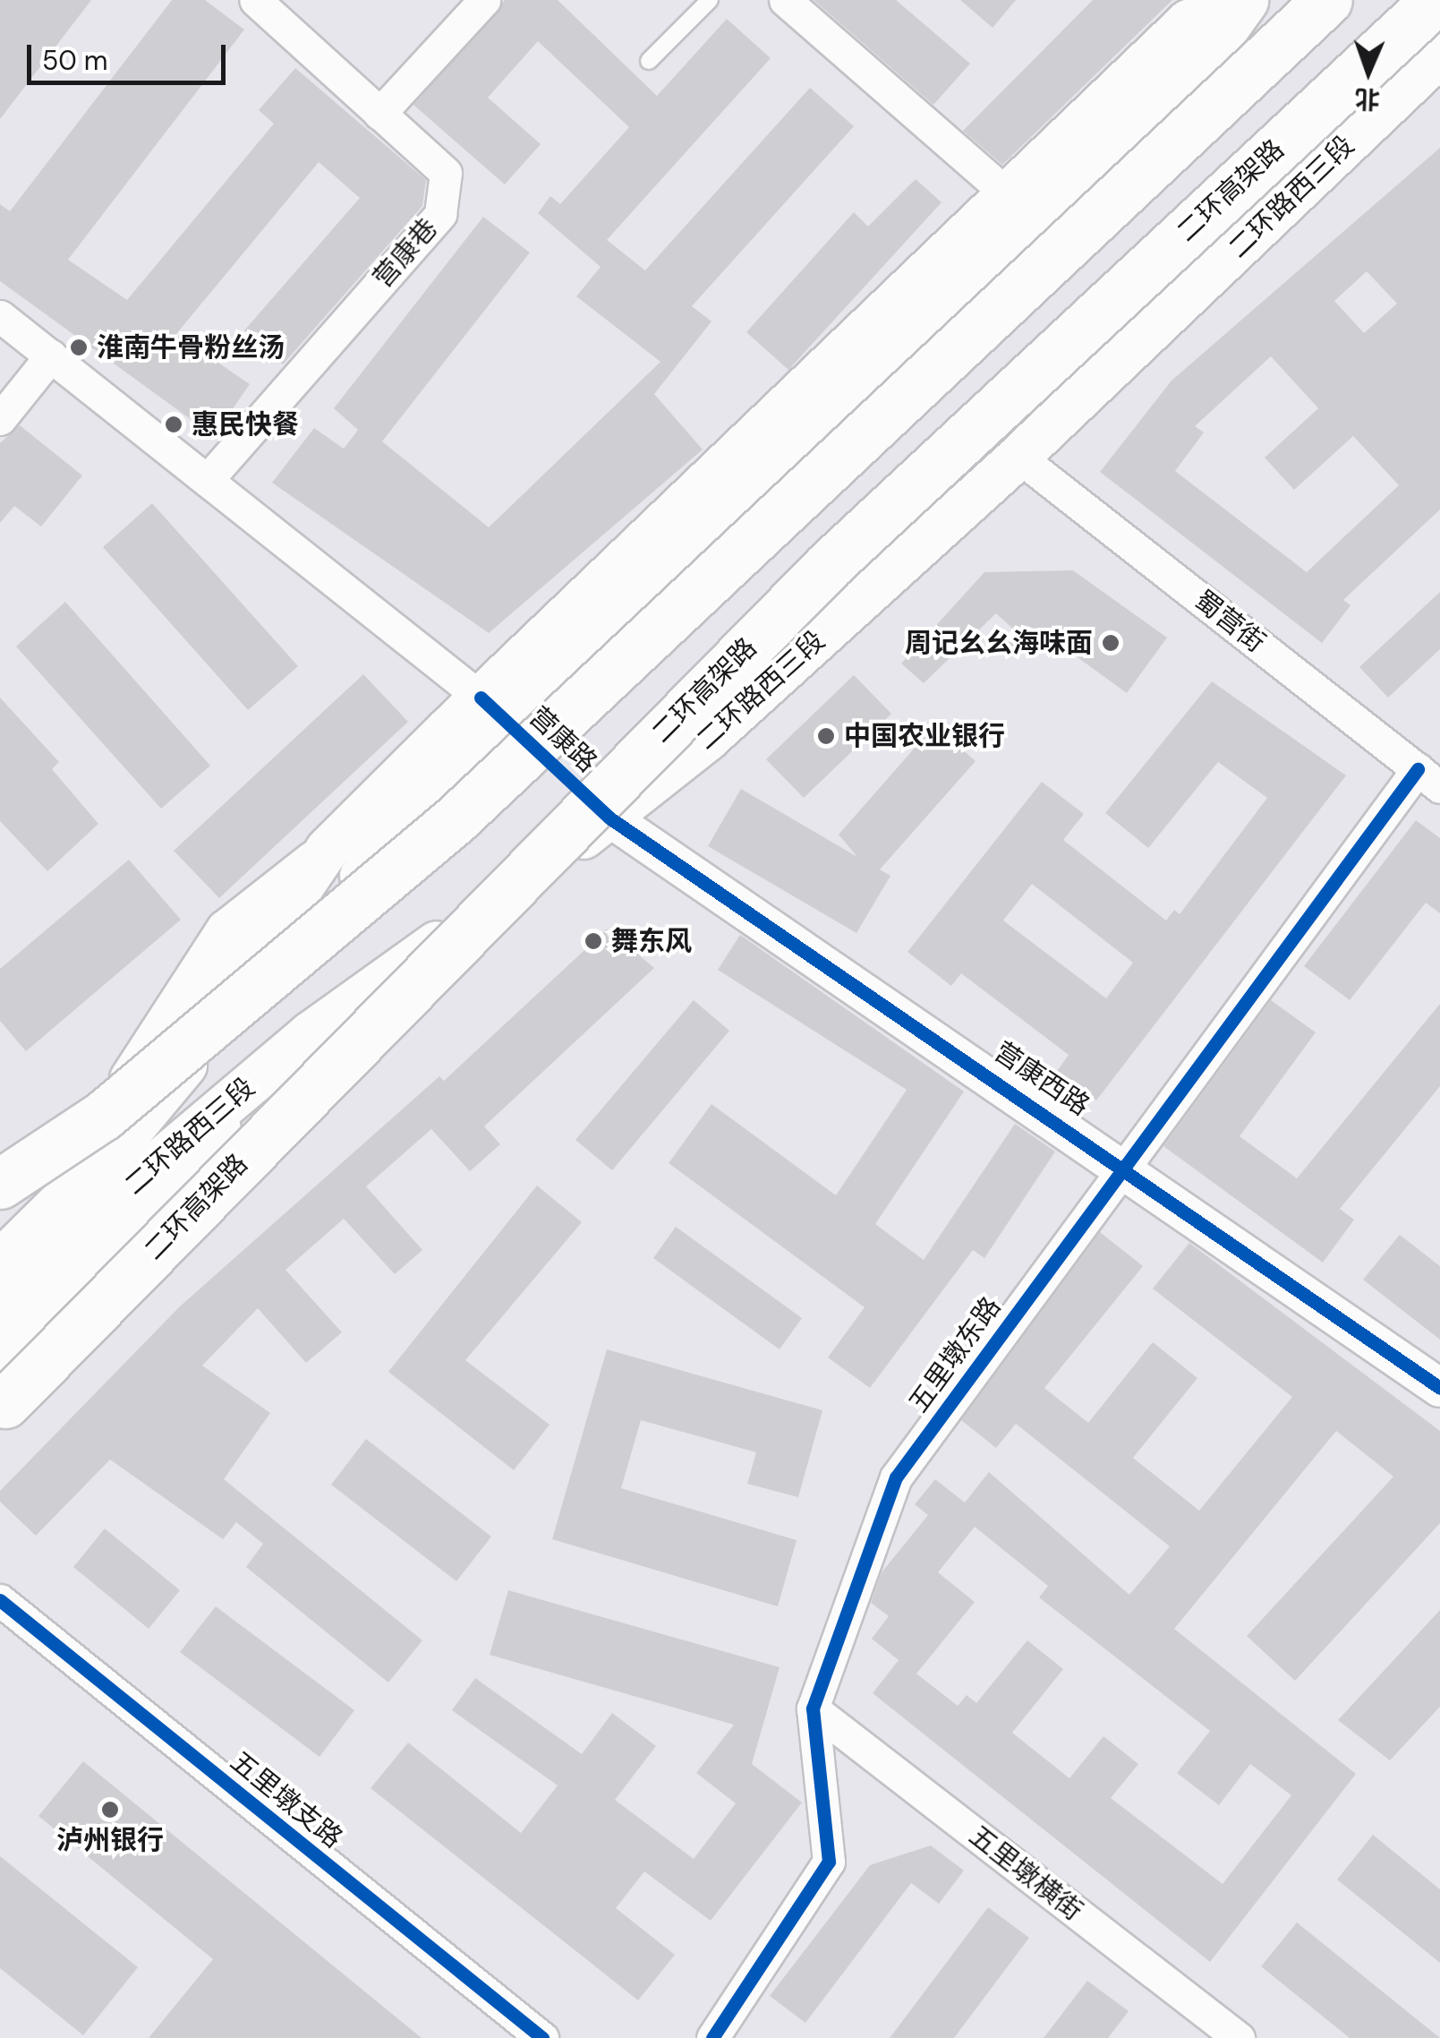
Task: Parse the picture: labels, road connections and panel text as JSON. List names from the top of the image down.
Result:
{
  "streets": {
    "highway": ["二环高架路"],
    "main road": ["二环路西三段"],
    "street": [
      "营康巷",
      "蜀营街",
      "营康西路",
      "五里墩东路",
      "五里墩支路",
      "五里墩横街"
    ],
    "cycle path": ["营康路"]
  },
  "crossings": [
    ["二环路西三段", "蜀营街"],
    ["二环路西三段", "营康西路"],
    ["蜀营街", "五里墩东路"],
    ["营康西路", "五里墩东路"],
    ["五里墩东路", "五里墩横街"]
  ],
  "places": [
    "淮南牛骨粉丝汤",
    "惠民快餐",
    "周记幺幺海味面",
    "中国农业银行",
    "舞东风",
    "泸州银行"
  ],
  "scale_bar": "50 m",
  "north": "bottom"
}
